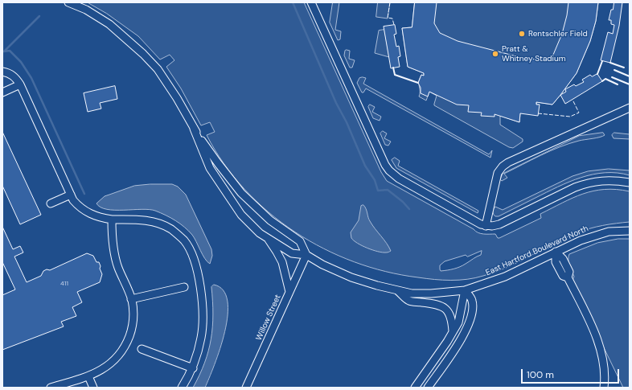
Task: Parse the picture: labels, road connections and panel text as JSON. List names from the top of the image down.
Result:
{
  "streets": {
    "street": ["East Hartford Boulevard North", "Willow Street"]
  },
  "crossings": [
    ["East Hartford Boulevard North", "Willow Street"]
  ],
  "places": ["Rentschler Field", "Pratt & Whitney Stadium"],
  "house_numbers": ["411"],
  "scale_bar": "100 m"
}
